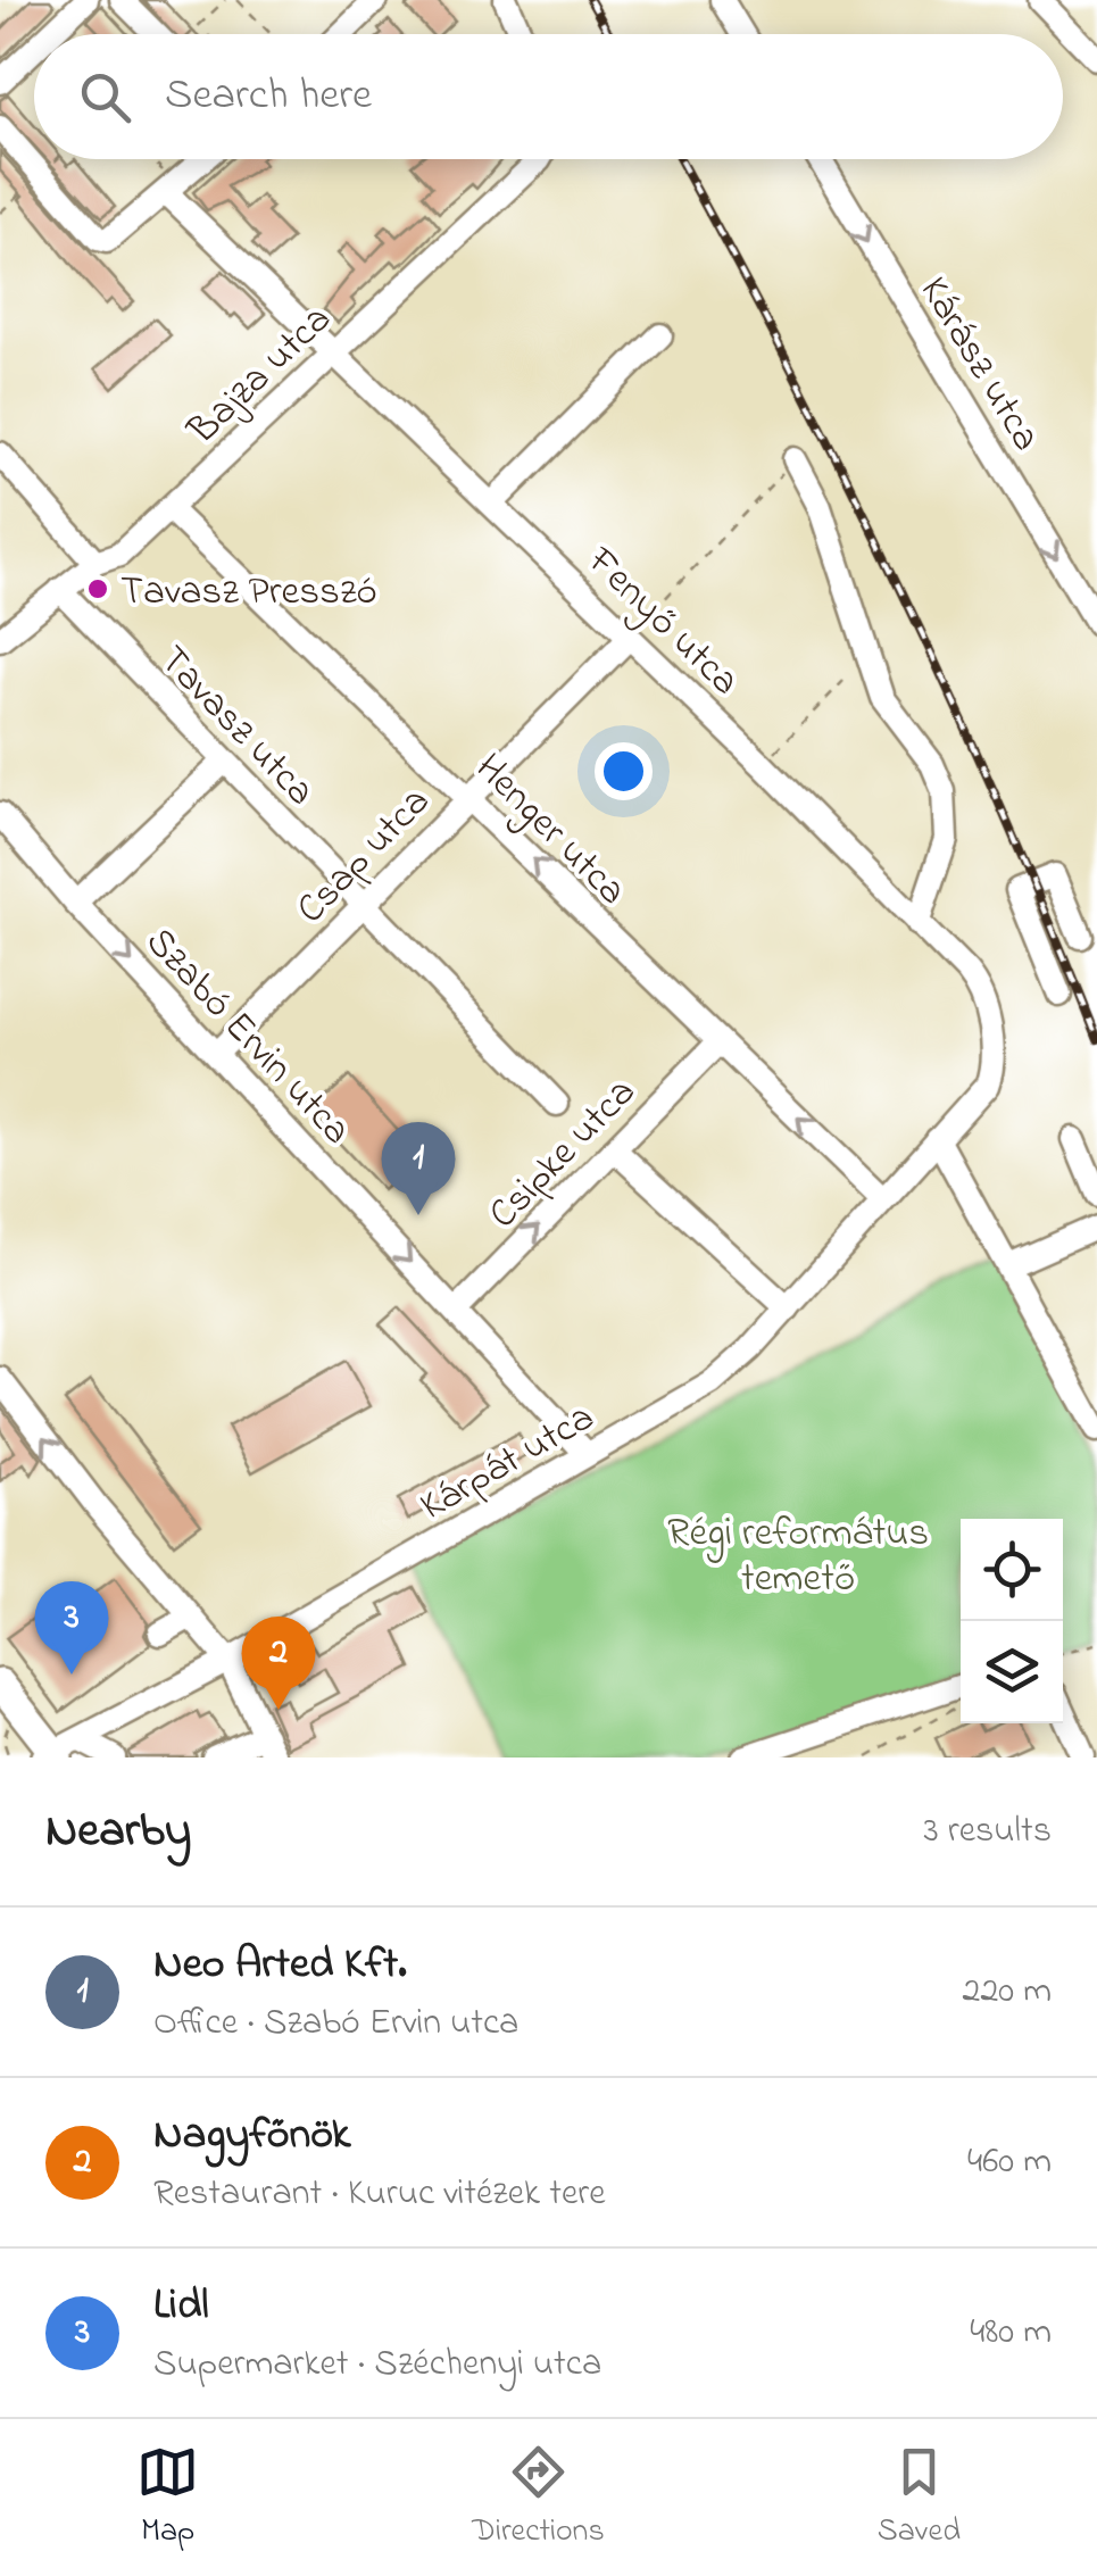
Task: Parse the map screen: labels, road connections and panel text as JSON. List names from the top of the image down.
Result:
{
  "streets": {
    "street": [
      "Kárász utca",
      "Bajza utca",
      "Fenyő utca",
      "Tavasz utca",
      "Henger utca",
      "Csap utca",
      "Szabó Ervin utca",
      "Csipke utca",
      "Kárpát utca"
    ]
  },
  "crossings": [
    ["Bajza utca", "Fenyő utca"],
    ["Bajza utca", "Tavasz utca"],
    ["Bajza utca", "Henger utca"],
    ["Fenyő utca", "Csap utca"],
    ["Fenyő utca", "Kárpát utca"],
    ["Tavasz utca", "Csap utca"],
    ["Henger utca", "Csap utca"],
    ["Henger utca", "Csipke utca"],
    ["Henger utca", "Kárpát utca"],
    ["Csap utca", "Szabó Ervin utca"],
    ["Szabó Ervin utca", "Csipke utca"],
    ["Szabó Ervin utca", "Kárpát utca"]
  ],
  "one_way": ["Szabó Ervin utca", "Csipke utca"],
  "parks": ["Régi református temető"],
  "places": ["Tavasz Presszó"],
  "page": {
    "search": "Search here",
    "pins": ["1", "3", "2"],
    "heading": ["Nearby", "3 results"],
    "list": [
      {
        "mark": "1",
        "name": "Neo Arted Kft.",
        "note": "Office · Szabó Ervin utca",
        "value": "220 m"
      },
      {
        "mark": "2",
        "name": "Nagyfőnök",
        "note": "Restaurant · Kuruc vitézek tere",
        "value": "460 m"
      },
      {
        "mark": "3",
        "name": "Lidl",
        "note": "Supermarket · Széchenyi utca",
        "value": "480 m"
      }
    ],
    "nav": ["Map", "Directions", "Saved"]
  }
}
